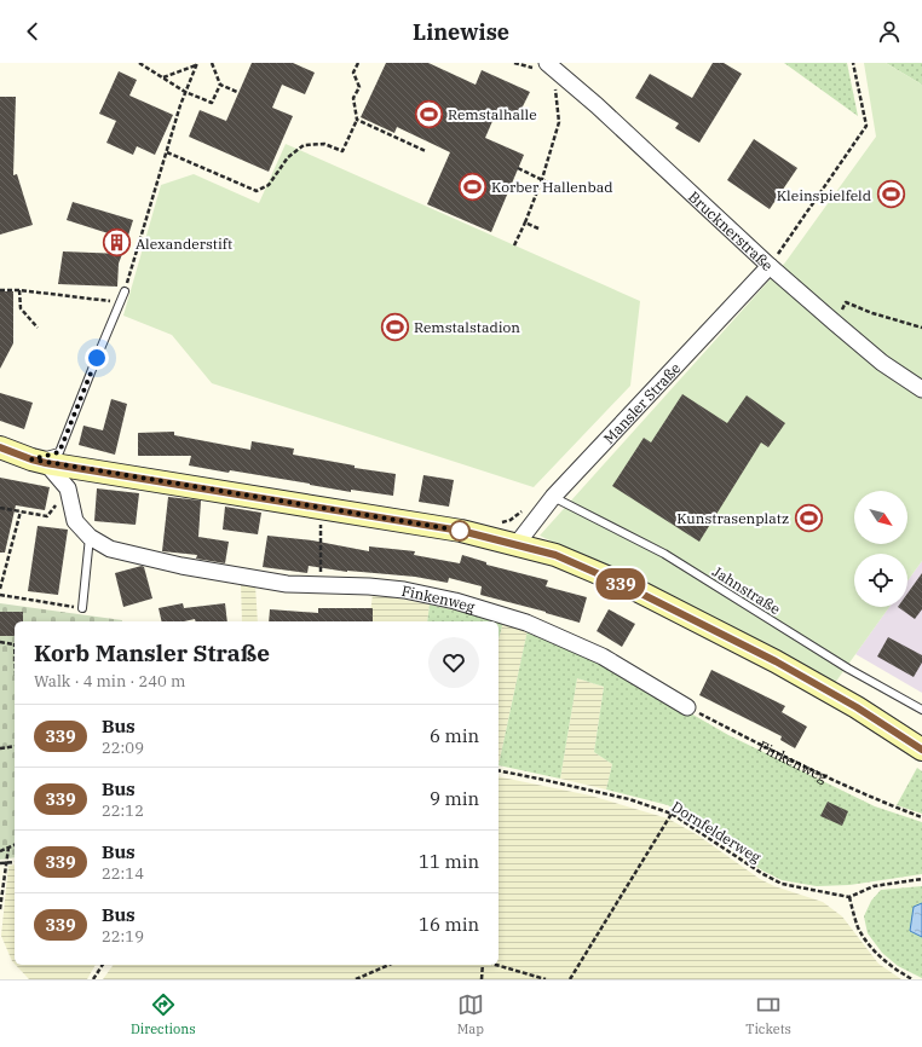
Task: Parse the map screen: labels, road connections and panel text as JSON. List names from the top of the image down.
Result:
{
  "streets": {
    "street": ["Brucknerstraße", "Mansler Straße", "Finkenweg"],
    "lane": ["Jahnstraße"],
    "path": ["Dornfelderweg"]
  },
  "crossings": [
    ["Brucknerstraße", "Mansler Straße"],
    ["Mansler Straße", "Jahnstraße"]
  ],
  "places": {
    "sports": [
      "Remstalhalle",
      "Korber Hallenbad",
      "Kleinspielfeld",
      "Remstalstadion",
      "Kunstrasenplatz"
    ],
    "building": ["Alexanderstift"]
  },
  "lines": ["bus line 339"],
  "north": "bottom right",
  "page": {
    "header": "Linewise",
    "on_map": "339",
    "heading": ["Korb Mansler Straße", "Walk · 4 min · 240 m"],
    "list": [
      {
        "mark": "339",
        "name": "Bus",
        "note": "22:09",
        "value": "6 min"
      },
      {
        "mark": "339",
        "name": "Bus",
        "note": "22:12",
        "value": "9 min"
      },
      {
        "mark": "339",
        "name": "Bus",
        "note": "22:14",
        "value": "11 min"
      },
      {
        "mark": "339",
        "name": "Bus",
        "note": "22:19",
        "value": "16 min"
      }
    ],
    "tabs": ["Directions", "Map", "Tickets"]
  }
}
